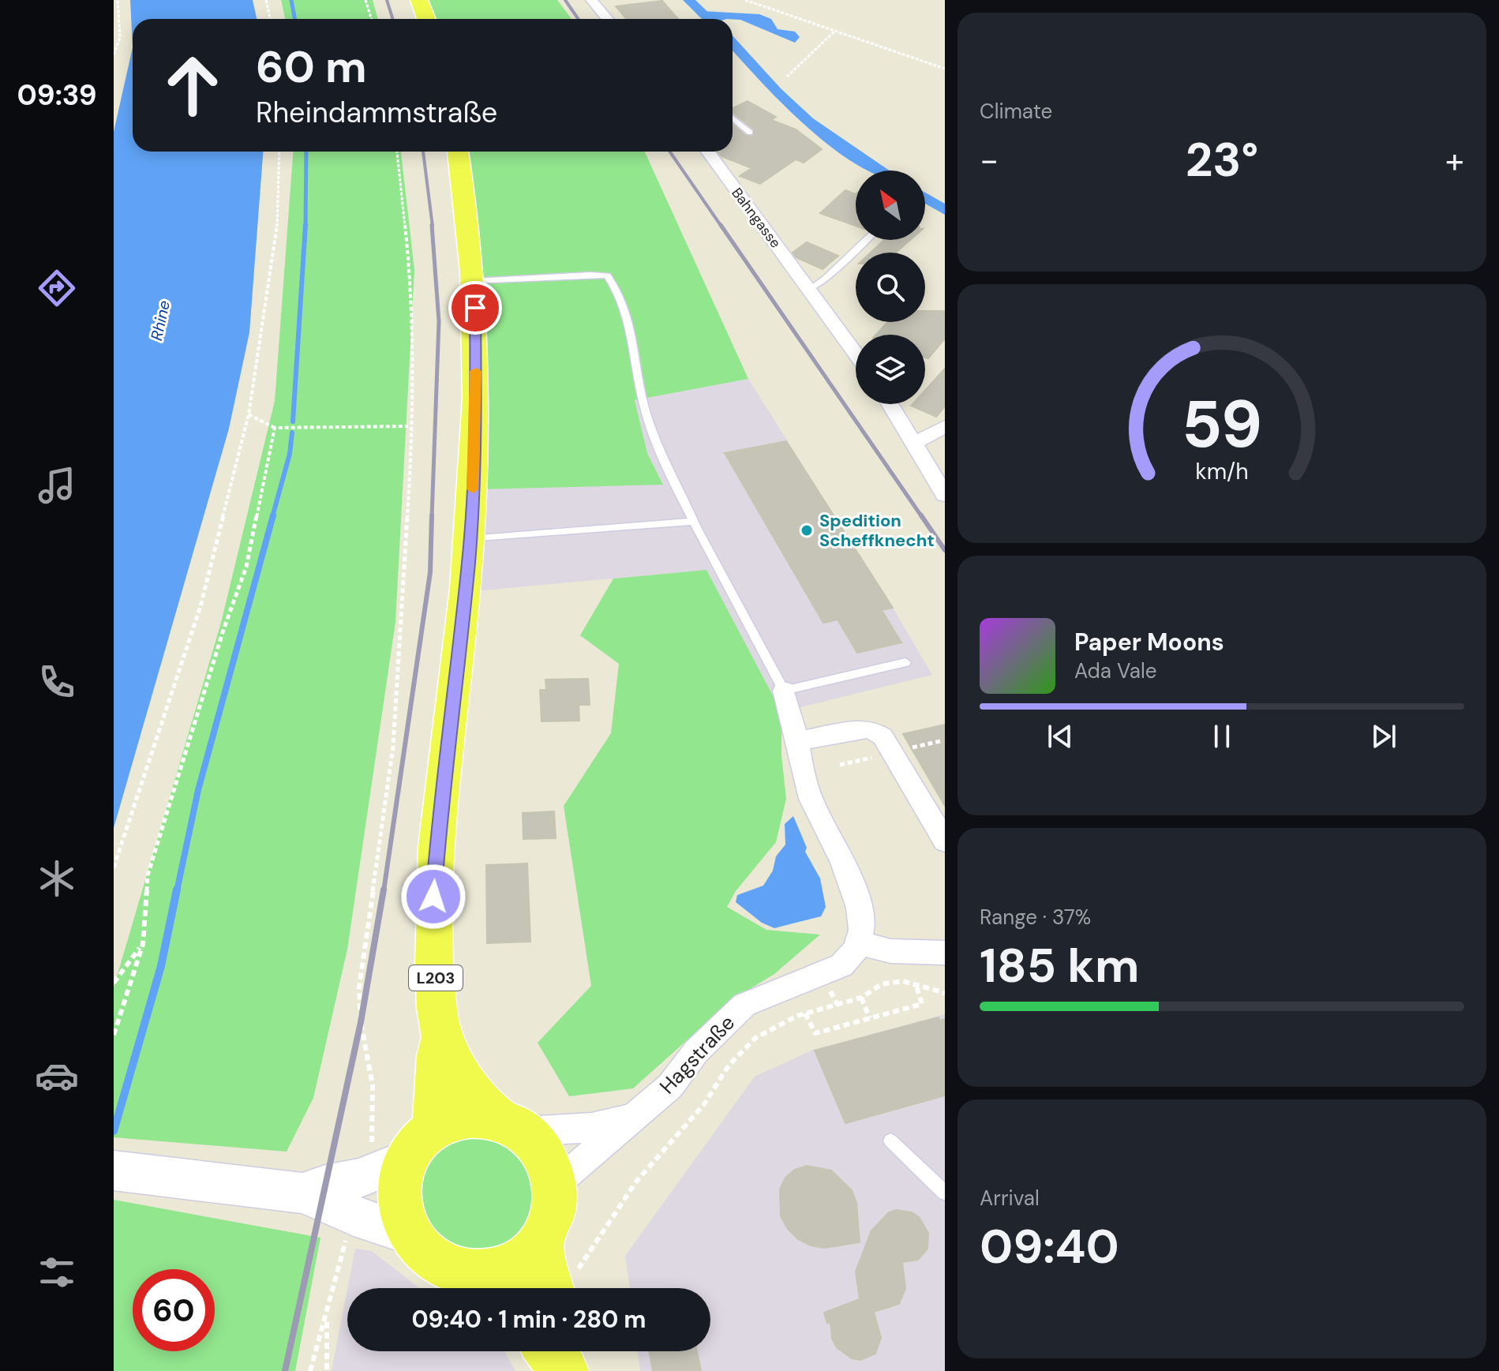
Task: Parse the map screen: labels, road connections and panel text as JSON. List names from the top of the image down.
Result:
{
  "streets": {
    "main road": ["L203", "Hagstraße"],
    "street": ["Bahngasse"]
  },
  "crossings": [
    ["L203", "Hagstraße"]
  ],
  "water": ["Rhine"],
  "places": ["Spedition Scheffknecht"],
  "north": "top left",
  "page": {
    "tabs": "09:39",
    "tile": [
      "Climate",
      ["Range · 37%", "185 km"],
      ["Arrival", "09:40"]
    ],
    "turn": ["60 m", "Rheindammstraße"],
    "heat": ["−", "23°", "+"],
    "song": ["Paper Moons", "Ada Vale"],
    "limit": "60",
    "trip": "09:40 · 1 min · 280 m",
    "gauge": ["59", "km/h"]
  }
}
